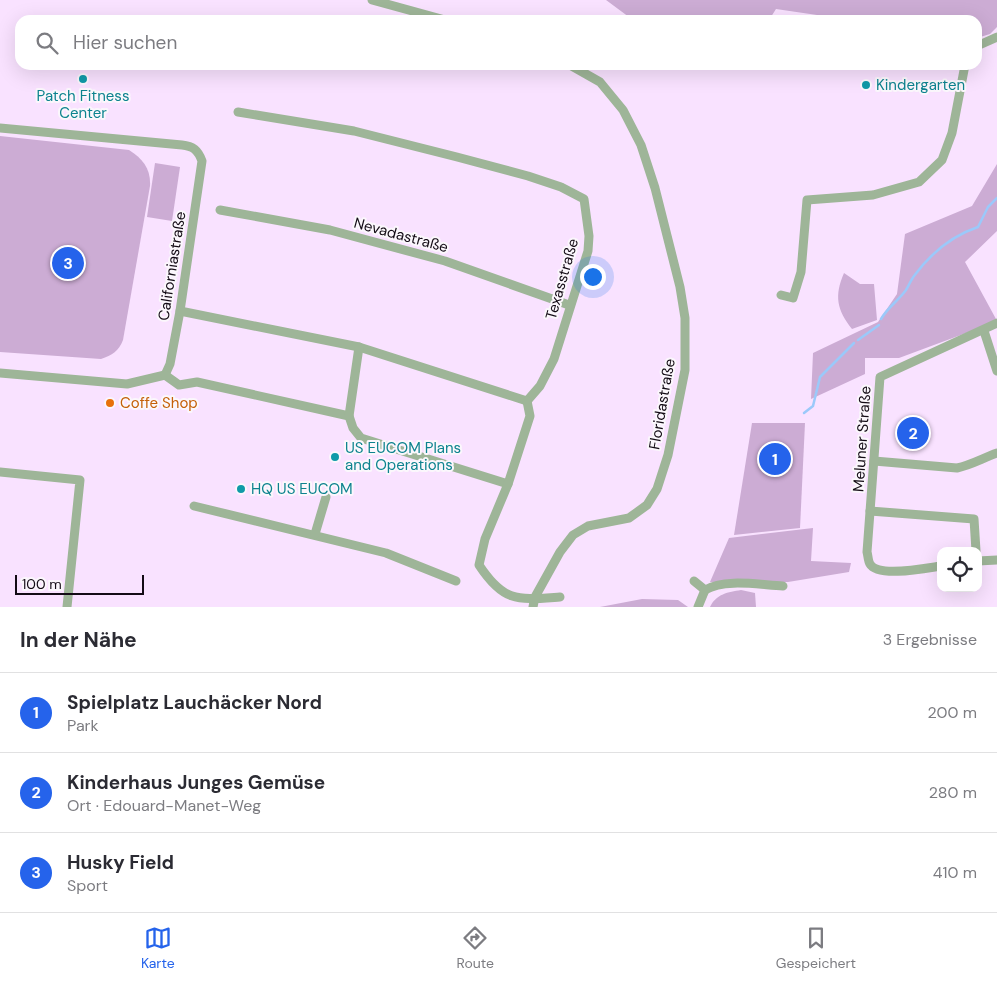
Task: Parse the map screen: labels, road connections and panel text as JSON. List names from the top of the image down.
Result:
{
  "streets": {
    "street": [
      "Nevadastraße",
      "Californiastraße",
      "Texasstraße",
      "Floridastraße",
      "Meluner Straße"
    ]
  },
  "crossings": [
    ["Nevadastraße", "Texasstraße"]
  ],
  "places": [
    "Patch Fitness Center",
    "Kindergarten",
    "Coffe Shop",
    "US EUCOM Plans and Operations",
    "HQ US EUCOM"
  ],
  "scale_bar": "100 m",
  "page": {
    "search": "Hier suchen",
    "pins": ["3", "2", "1"],
    "scale": "100 m",
    "heading": ["In der Nähe", "3 Ergebnisse"],
    "list": [
      {
        "mark": "1",
        "name": "Spielplatz Lauchäcker Nord",
        "note": "Park",
        "value": "200 m"
      },
      {
        "mark": "2",
        "name": "Kinderhaus Junges Gemüse",
        "note": "Ort · Edouard-Manet-Weg",
        "value": "280 m"
      },
      {
        "mark": "3",
        "name": "Husky Field",
        "note": "Sport",
        "value": "410 m"
      }
    ],
    "nav": ["Karte", "Route", "Gespeichert"]
  }
}
